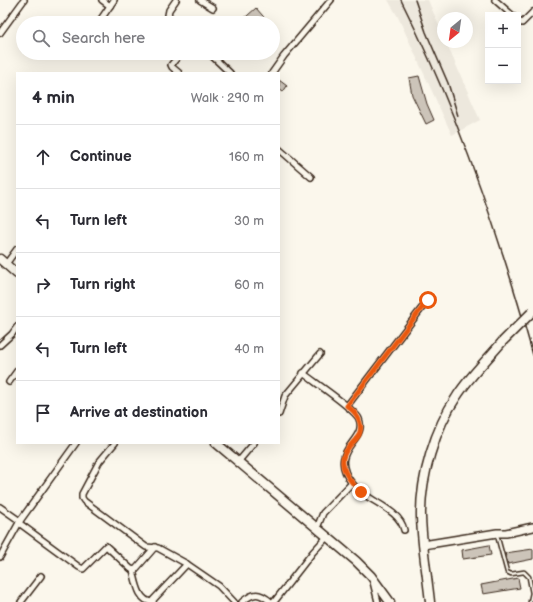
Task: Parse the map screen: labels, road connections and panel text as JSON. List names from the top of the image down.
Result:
{
  "north": "bottom left",
  "page": {
    "map_buttons": ["+", "−"],
    "search": "Search here",
    "heading": ["4 min", "Walk · 290 m"],
    "list": [
      ["Continue", "160 m"],
      ["Turn left", "30 m"],
      ["Turn right", "60 m"],
      ["Turn left", "40 m"],
      "Arrive at destination"
    ]
  }
}
